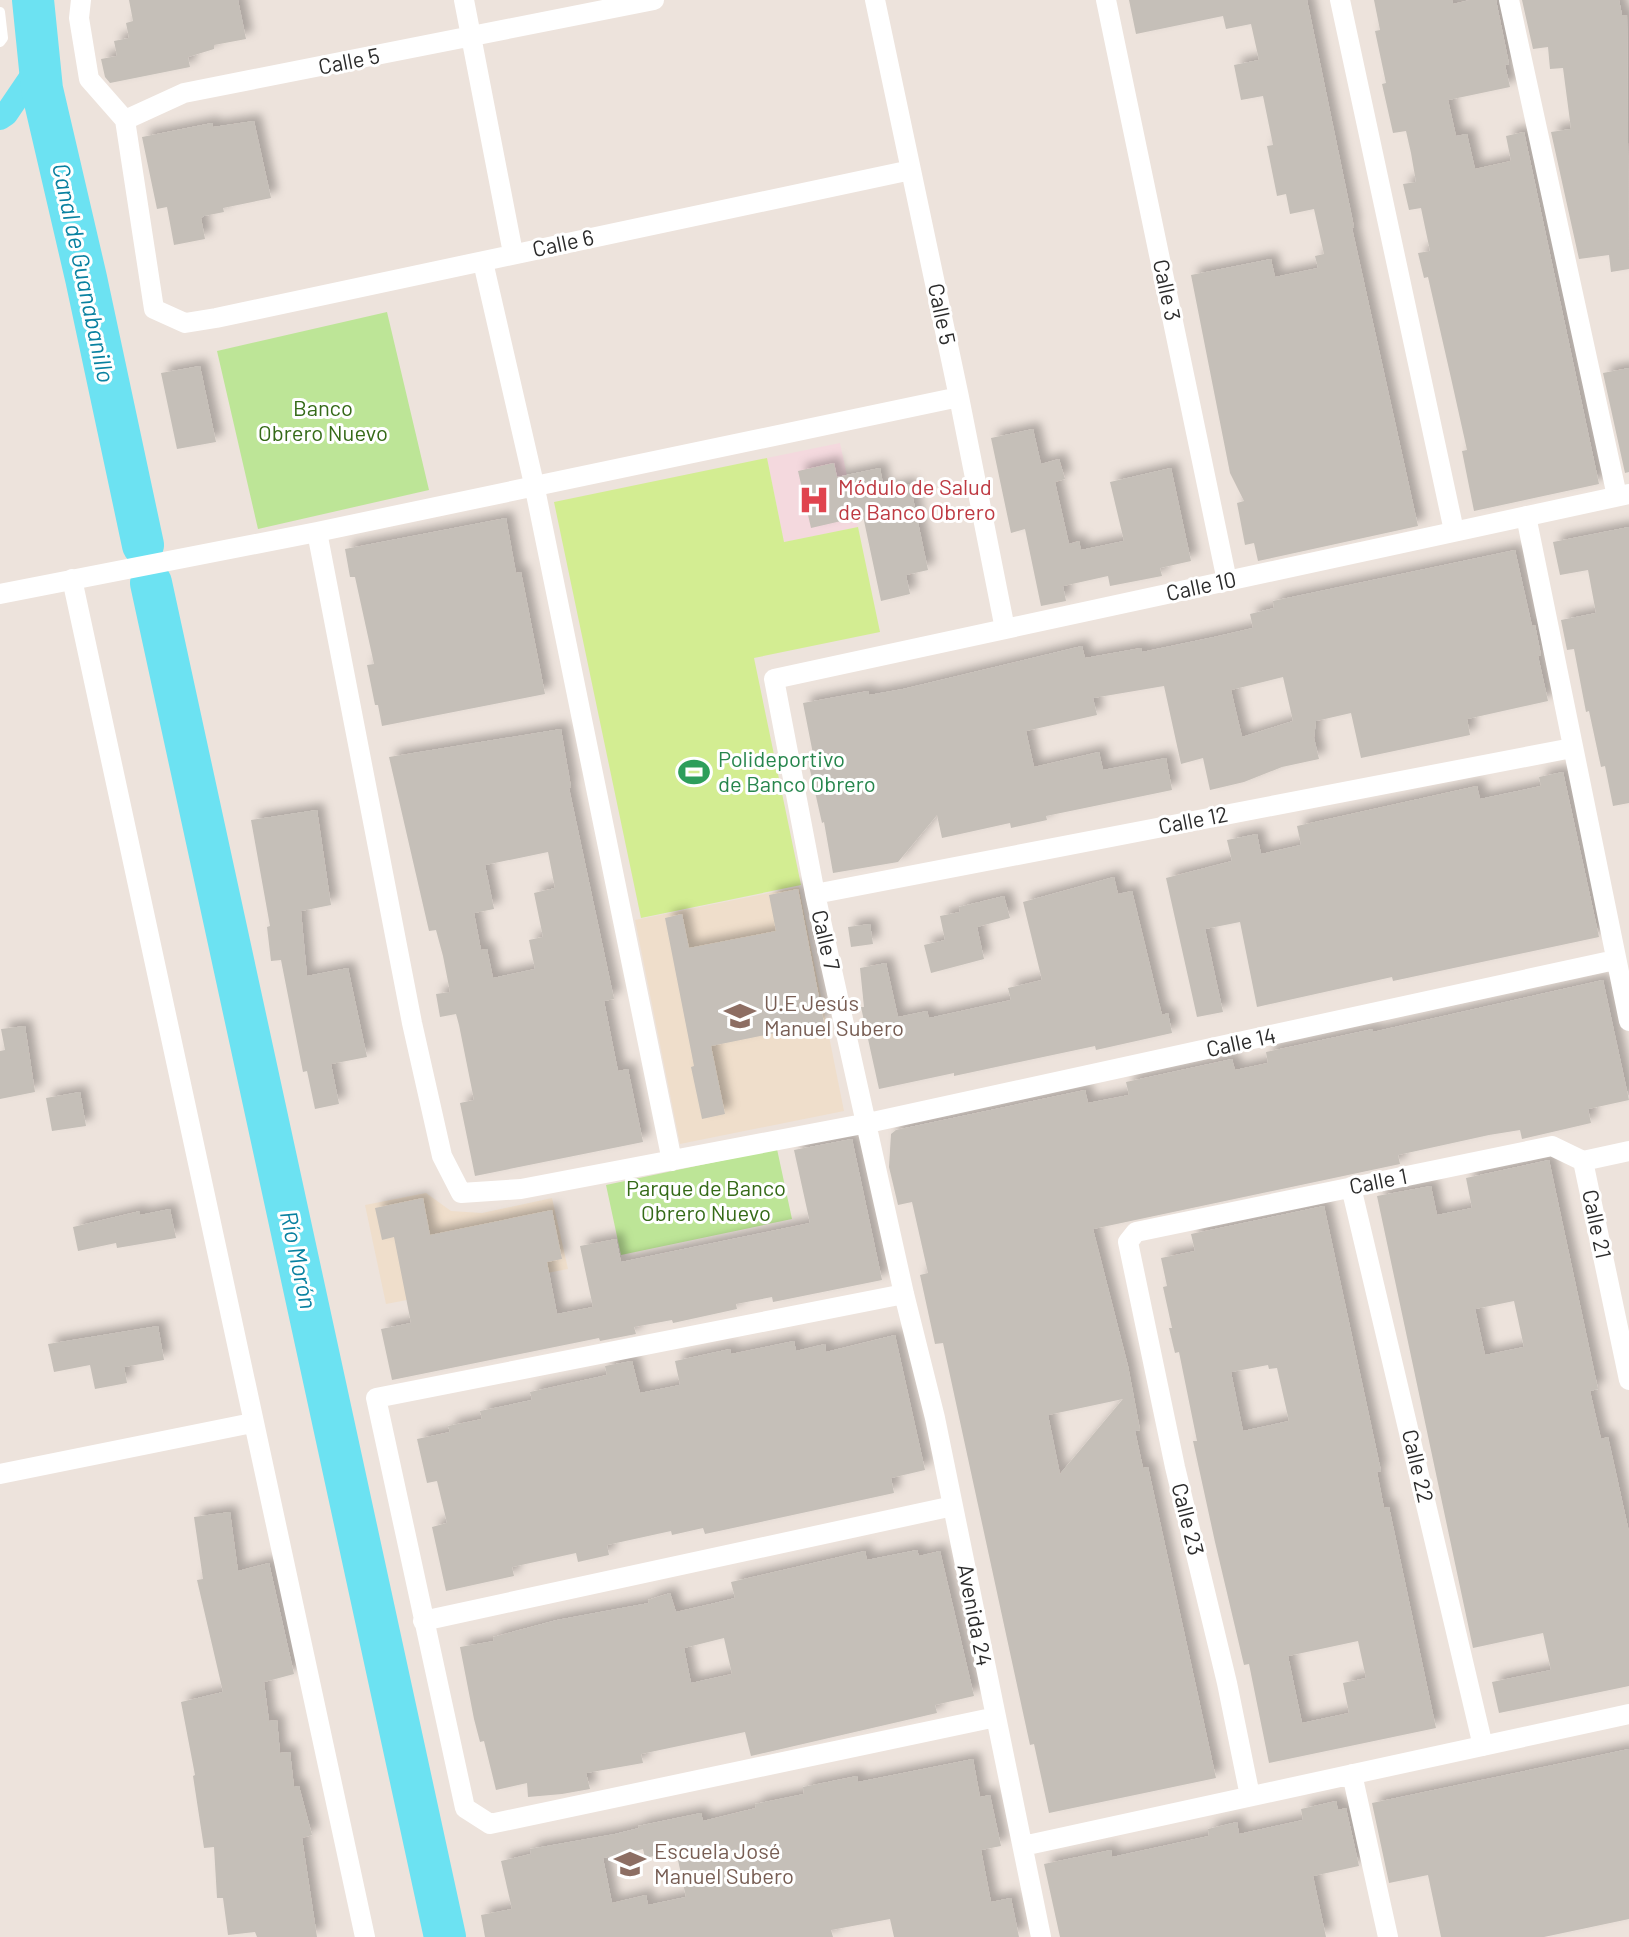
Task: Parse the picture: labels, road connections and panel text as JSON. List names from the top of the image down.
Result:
{
  "streets": {
    "street": [
      "Calle 5",
      "Calle 6",
      "Calle 3",
      "Calle 10",
      "Calle 12",
      "Calle 7",
      "Calle 14",
      "Calle 1",
      "Calle 21",
      "Calle 22",
      "Calle 23",
      "Avenida 24"
    ]
  },
  "crossings": [
    ["Calle 5", "Calle 6"],
    ["Calle 5", "Calle 10"],
    ["Calle 3", "Calle 10"],
    ["Calle 10", "Calle 7"],
    ["Calle 12", "Calle 7"],
    ["Calle 7", "Calle 14"],
    ["Calle 7", "Avenida 24"],
    ["Calle 1", "Calle 21"],
    ["Calle 1", "Calle 22"],
    ["Calle 1", "Calle 23"]
  ],
  "water": ["Canal de Guanabanillo", "Río Morón"],
  "parks": ["Banco Obrero Nuevo", "Parque de Banco Obrero Nuevo"],
  "places": {
    "hospital": ["Módulo de Salud de Banco Obrero"],
    "sports": ["Polideportivo de Banco Obrero"],
    "school or university": ["U.E Jesús Manuel Subero", "Escuela José Manuel Subero"]
  }
}
